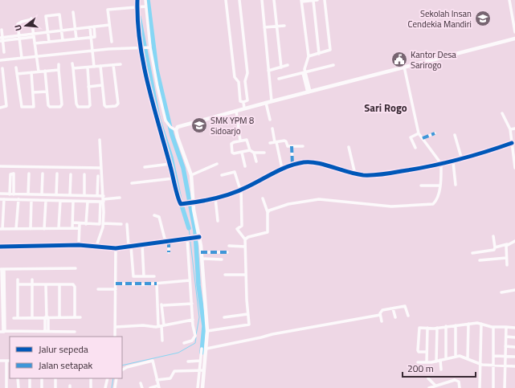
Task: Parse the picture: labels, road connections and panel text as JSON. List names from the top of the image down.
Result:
{
  "districts": ["Sari Rogo"],
  "places": {
    "school or university": ["Sekolah Insan Cendekia Mandiri", "SMK YPM 8 Sidoarjo"],
    "public building": ["Kantor Desa Sarirogo"]
  },
  "legend": ["Jalur sepeda", "Jalan setapak"],
  "scale_bar": "200 m",
  "north": "left"
}
